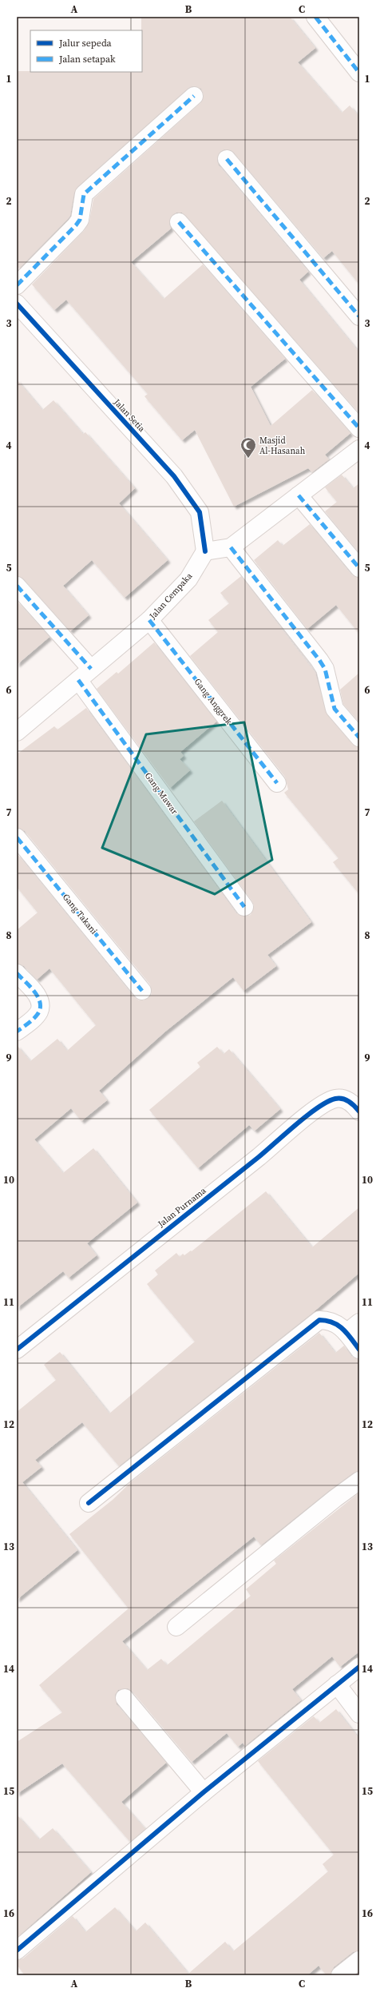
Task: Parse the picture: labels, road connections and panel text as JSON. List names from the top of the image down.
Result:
{
  "streets": {
    "street": [
      "Jalan Setia",
      "Jalan Cempaka",
      "Gang Anggrek",
      "Gang Mawar",
      "Gang Takani",
      "Jalan Purnama"
    ]
  },
  "crossings": [
    ["Jalan Setia", "Jalan Cempaka"],
    ["Jalan Cempaka", "Gang Anggrek"],
    ["Jalan Cempaka", "Gang Mawar"]
  ],
  "places": {
    "mosque": ["Masjid Al-Hasanah"]
  },
  "legend": ["Jalur sepeda", "Jalan setapak"],
  "grid": {
    "columns": ["A", "B", "C"],
    "rows": [
      "1",
      "2",
      "3",
      "4",
      "5",
      "6",
      "7",
      "8",
      "9",
      "10",
      "11",
      "12",
      "13",
      "14",
      "15",
      "16"
    ]
  }
}
